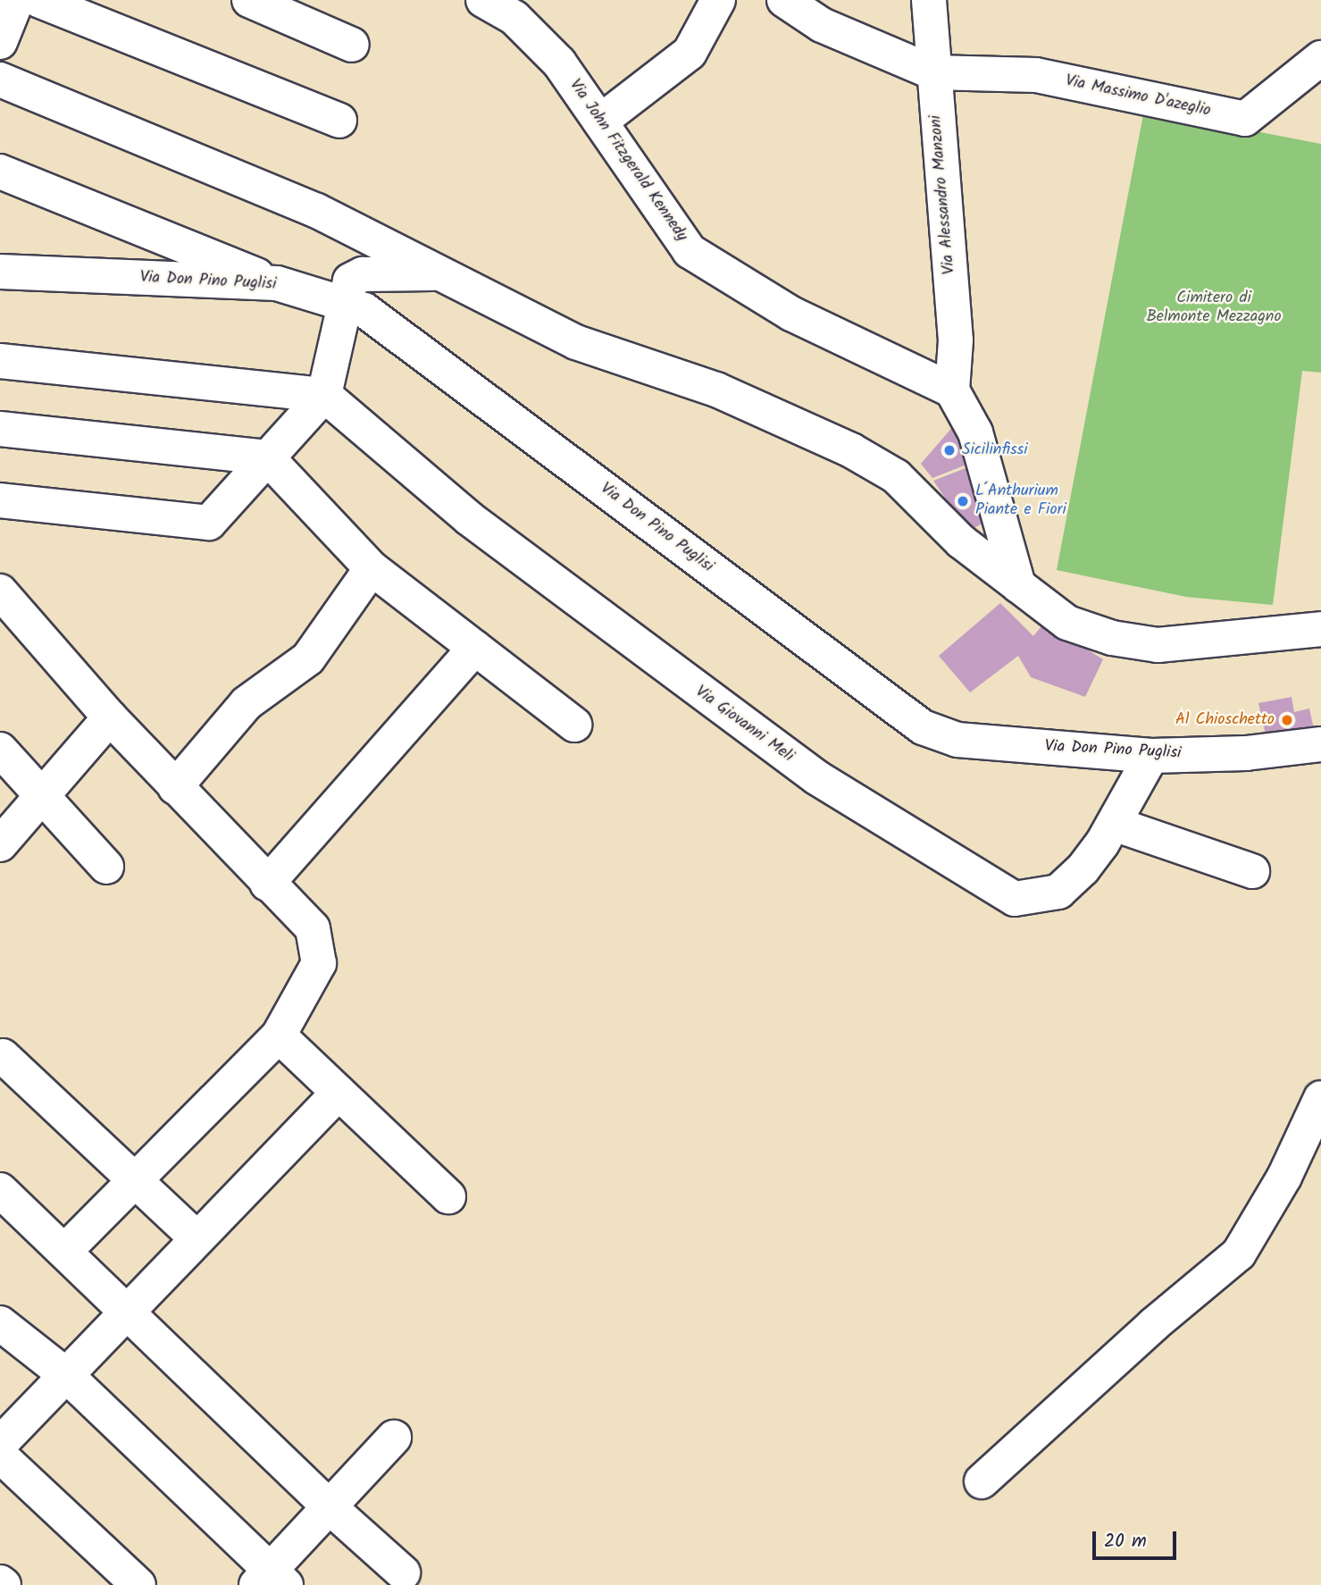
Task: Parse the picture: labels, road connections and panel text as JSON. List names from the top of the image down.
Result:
{
  "streets": {
    "street": [
      "Via Massimo D'azeglio",
      "Via John Fitzgerald Kennedy",
      "Via Alessandro Manzoni",
      "Via Don Pino Puglisi",
      "Via Giovanni Meli"
    ]
  },
  "crossings": [
    ["Via Massimo D'azeglio", "Via Alessandro Manzoni"],
    ["Via John Fitzgerald Kennedy", "Via Alessandro Manzoni"],
    ["Via Don Pino Puglisi", "Via Giovanni Meli"]
  ],
  "parks": ["Cimitero di Belmonte Mezzagno"],
  "places": ["Sicilinfissi", "L´Anthurium Piante e Fiori", "Al Chioschetto"],
  "scale_bar": "20 m"
}
